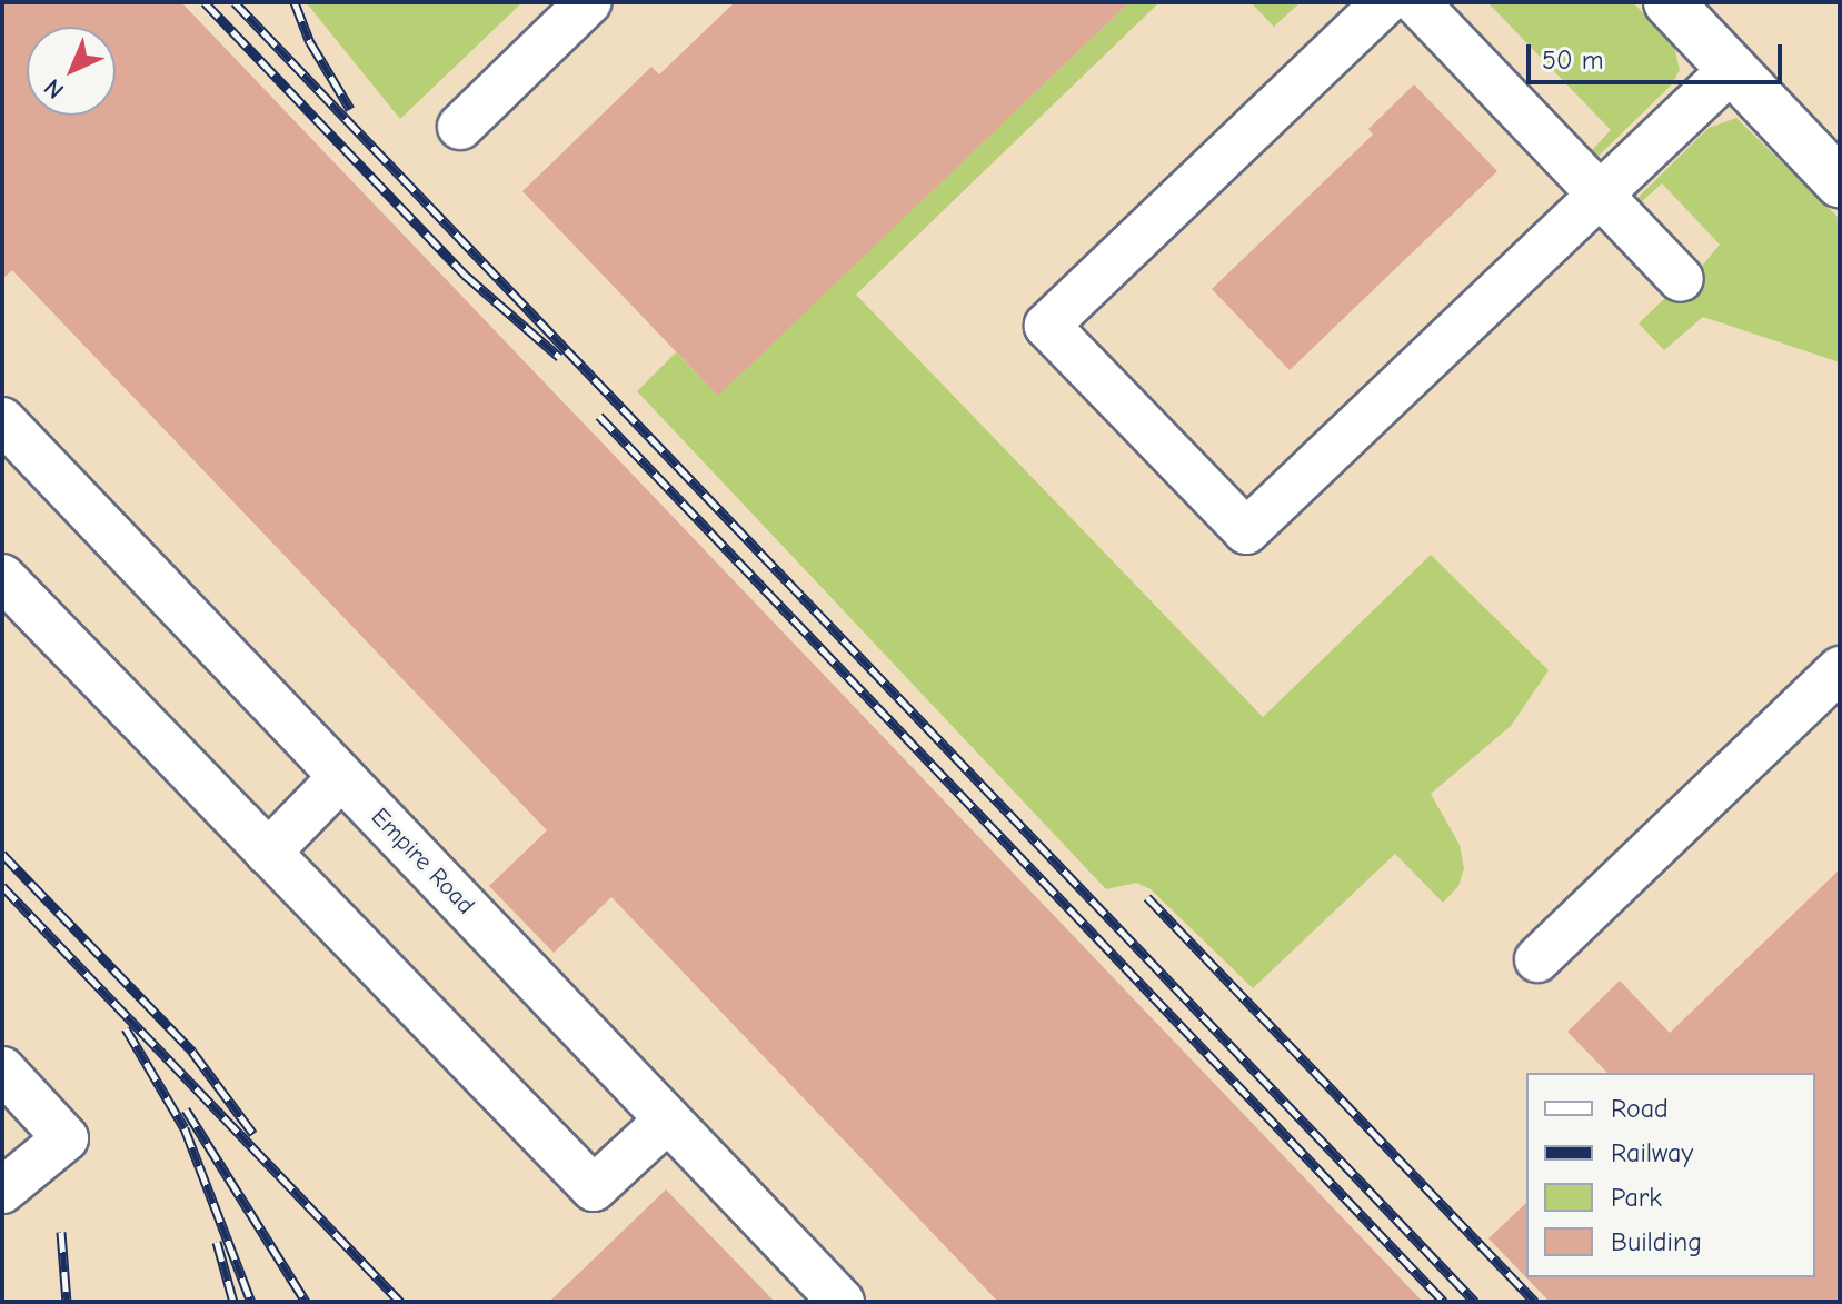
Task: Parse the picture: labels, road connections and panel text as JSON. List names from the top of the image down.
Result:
{
  "streets": {
    "street": ["Empire Road"]
  },
  "legend": [
    "Road",
    "Railway",
    "Park",
    "Building"
  ],
  "scale_bar": "50 m",
  "north": "bottom left"
}
